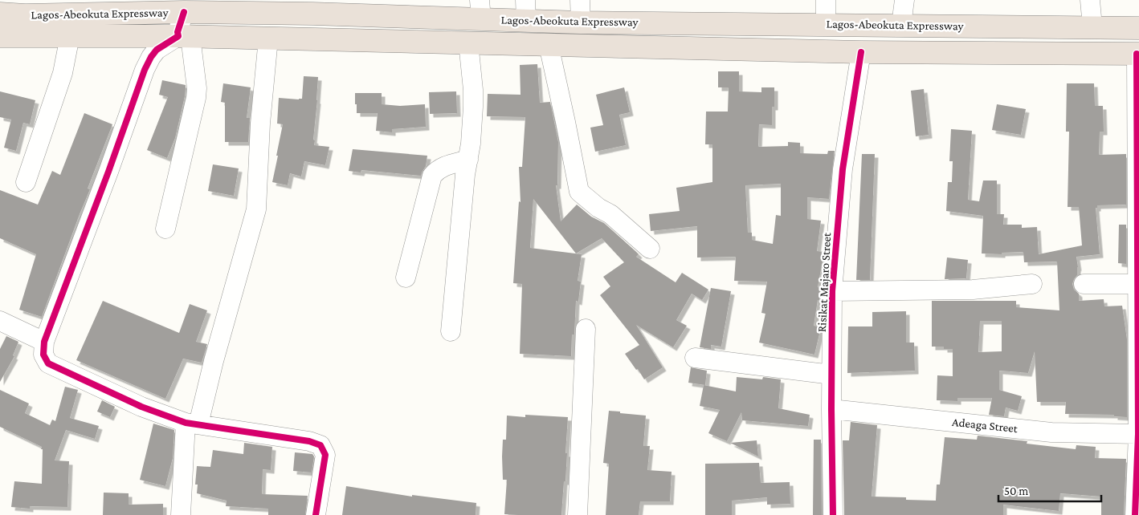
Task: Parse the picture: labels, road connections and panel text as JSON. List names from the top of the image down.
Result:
{
  "streets": {
    "highway": ["Lagos-Abeokuta Expressway"],
    "street": ["Risikat Majaro Street", "Adeaga Street"]
  },
  "crossings": [
    ["Lagos-Abeokuta Expressway", "Risikat Majaro Street"],
    ["Risikat Majaro Street", "Adeaga Street"]
  ],
  "scale_bar": "50 m"
}
